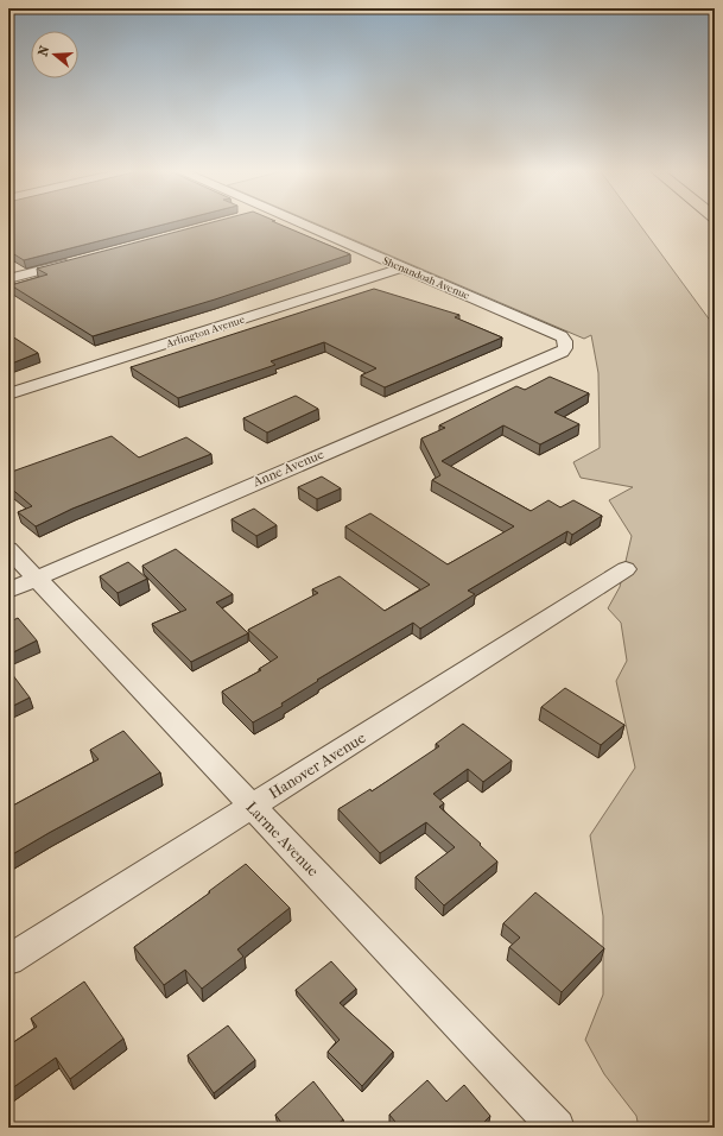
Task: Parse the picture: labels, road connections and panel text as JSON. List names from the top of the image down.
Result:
{
  "streets": {
    "street": [
      "Shenandoah Avenue",
      "Arlington Avenue",
      "Anne Avenue",
      "Hanover Avenue",
      "Larme Avenue"
    ]
  },
  "crossings": [
    ["Shenandoah Avenue", "Arlington Avenue"],
    ["Shenandoah Avenue", "Anne Avenue"],
    ["Anne Avenue", "Larme Avenue"],
    ["Hanover Avenue", "Larme Avenue"]
  ],
  "north": "left"
}
